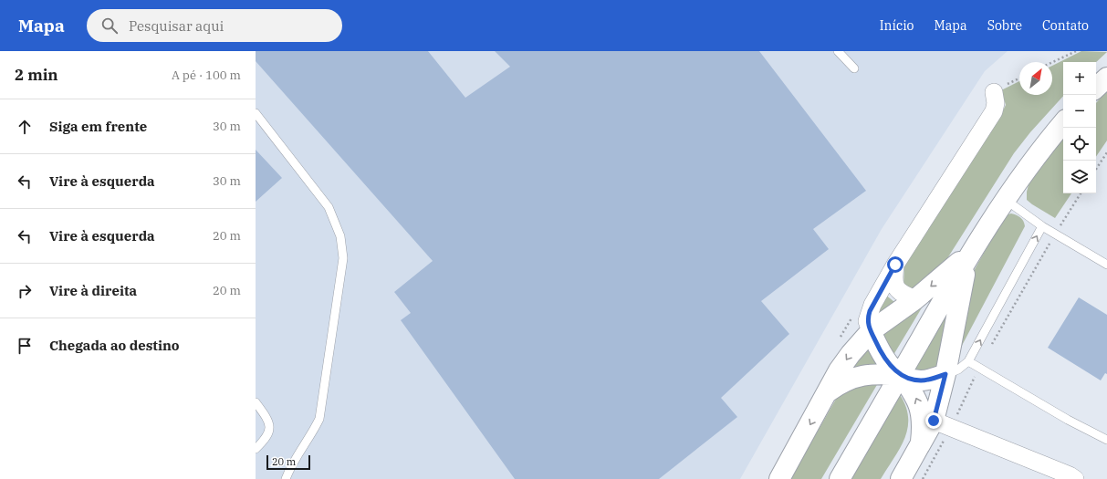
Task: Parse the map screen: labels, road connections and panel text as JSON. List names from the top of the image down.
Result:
{
  "scale_bar": "20 m",
  "north": "top right",
  "page": {
    "header": "Mapa",
    "search": "Pesquisar aqui",
    "nav": [
      "Início",
      "Mapa",
      "Sobre",
      "Contato"
    ],
    "heading": ["2 min", "A pé · 100 m"],
    "map_buttons": ["+", "−"],
    "list": [
      ["Siga em frente", "30 m"],
      ["Vire à esquerda", "30 m"],
      ["Vire à esquerda", "20 m"],
      ["Vire à direita", "20 m"],
      "Chegada ao destino"
    ],
    "scale": "20 m"
  }
}
